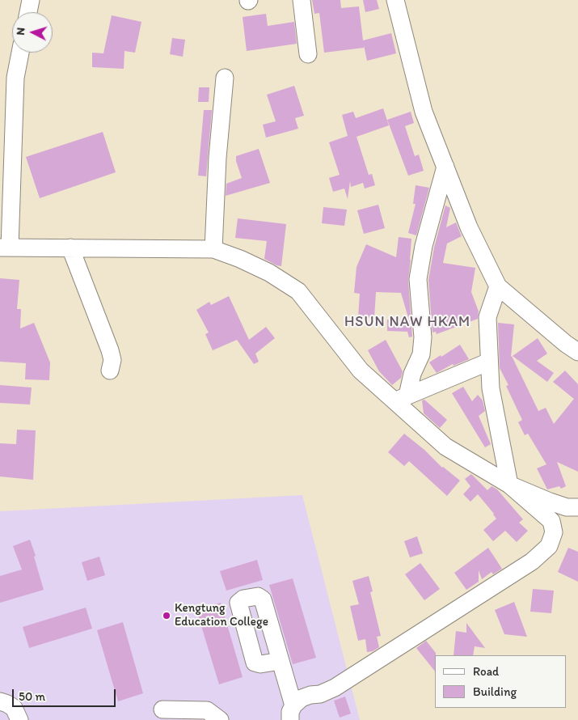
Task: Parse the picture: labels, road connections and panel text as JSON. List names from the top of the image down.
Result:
{
  "districts": ["HSUN NAW HKAM"],
  "places": ["Kengtung Education College"],
  "legend": ["Road", "Building"],
  "scale_bar": "50 m",
  "north": "left"
}
